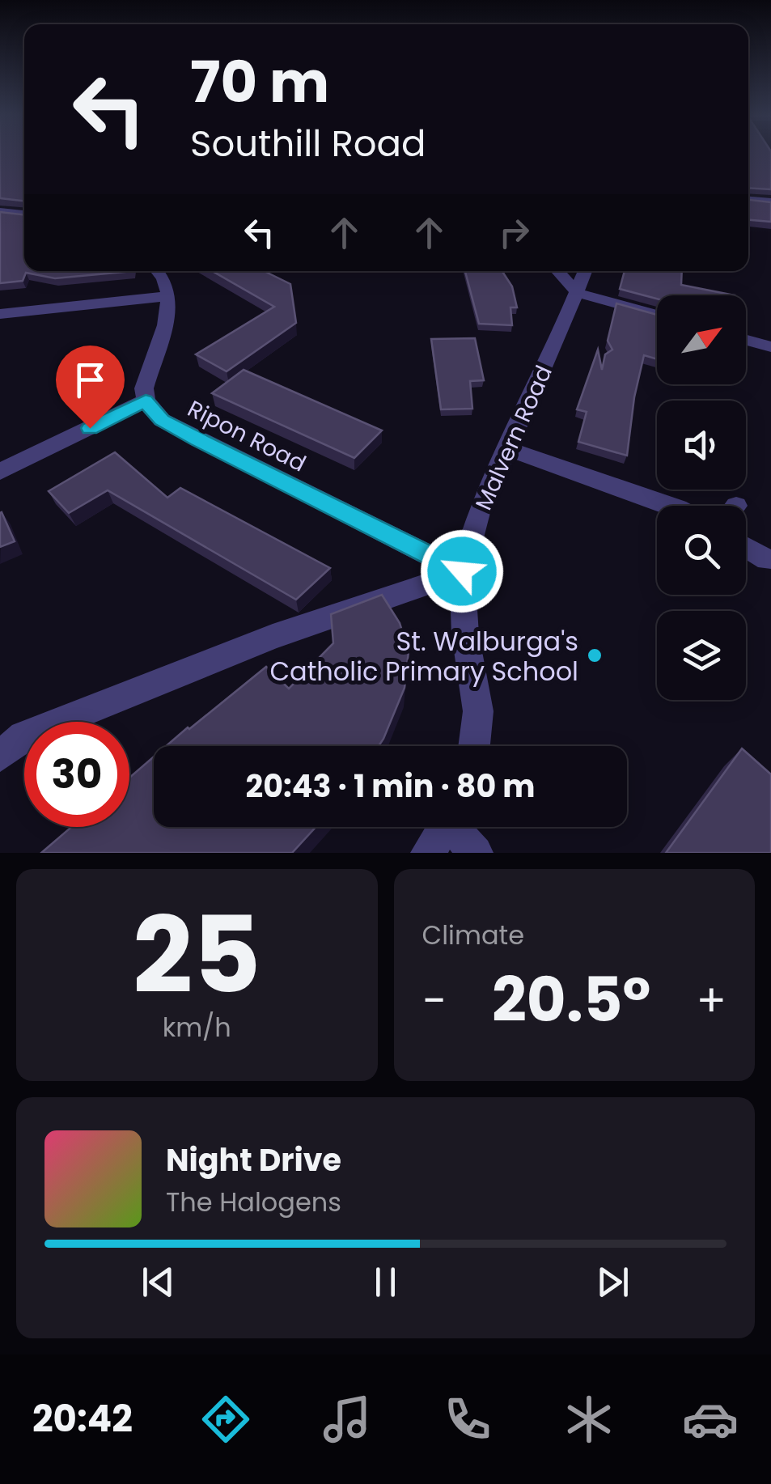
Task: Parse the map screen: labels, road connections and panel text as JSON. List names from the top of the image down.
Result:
{
  "streets": {
    "street": ["Ripon Road", "Malvern Road"]
  },
  "crossings": [
    ["Ripon Road", "Malvern Road"]
  ],
  "places": ["St. Walburga's Catholic Primary School"],
  "north": "top right",
  "page": {
    "turn": ["70 m", "Southill Road"],
    "limit": "30",
    "trip": "20:43 · 1 min · 80 m",
    "tile": [
      ["25", "km/h"],
      "Climate"
    ],
    "heat": ["−", "20.5°", "+"],
    "song": ["Night Drive", "The Halogens"],
    "tabs": "20:42"
  }
}
